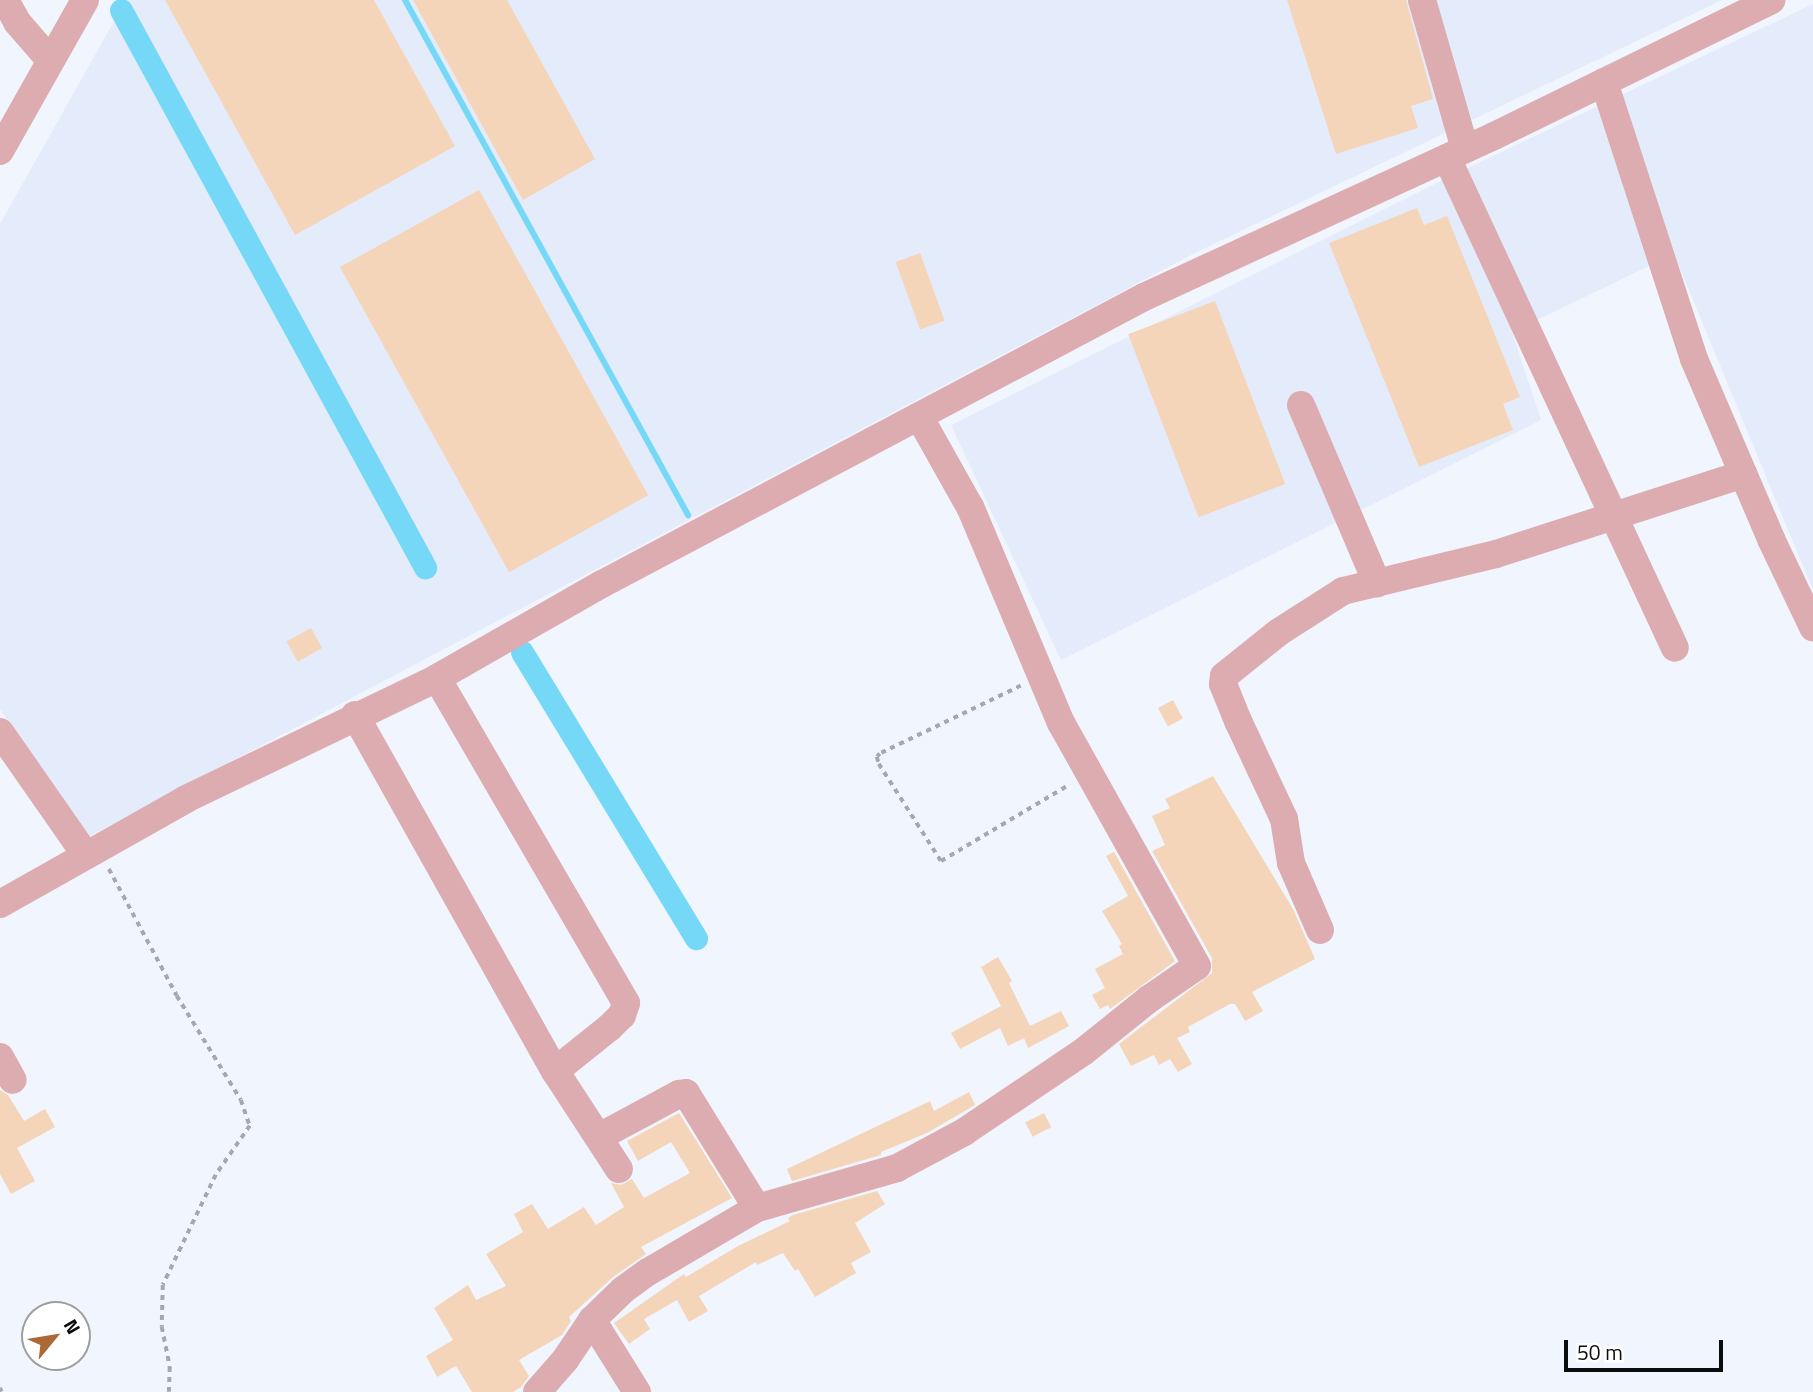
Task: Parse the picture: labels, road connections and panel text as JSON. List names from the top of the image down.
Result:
{
  "scale_bar": "50 m",
  "north": "top right"
}
